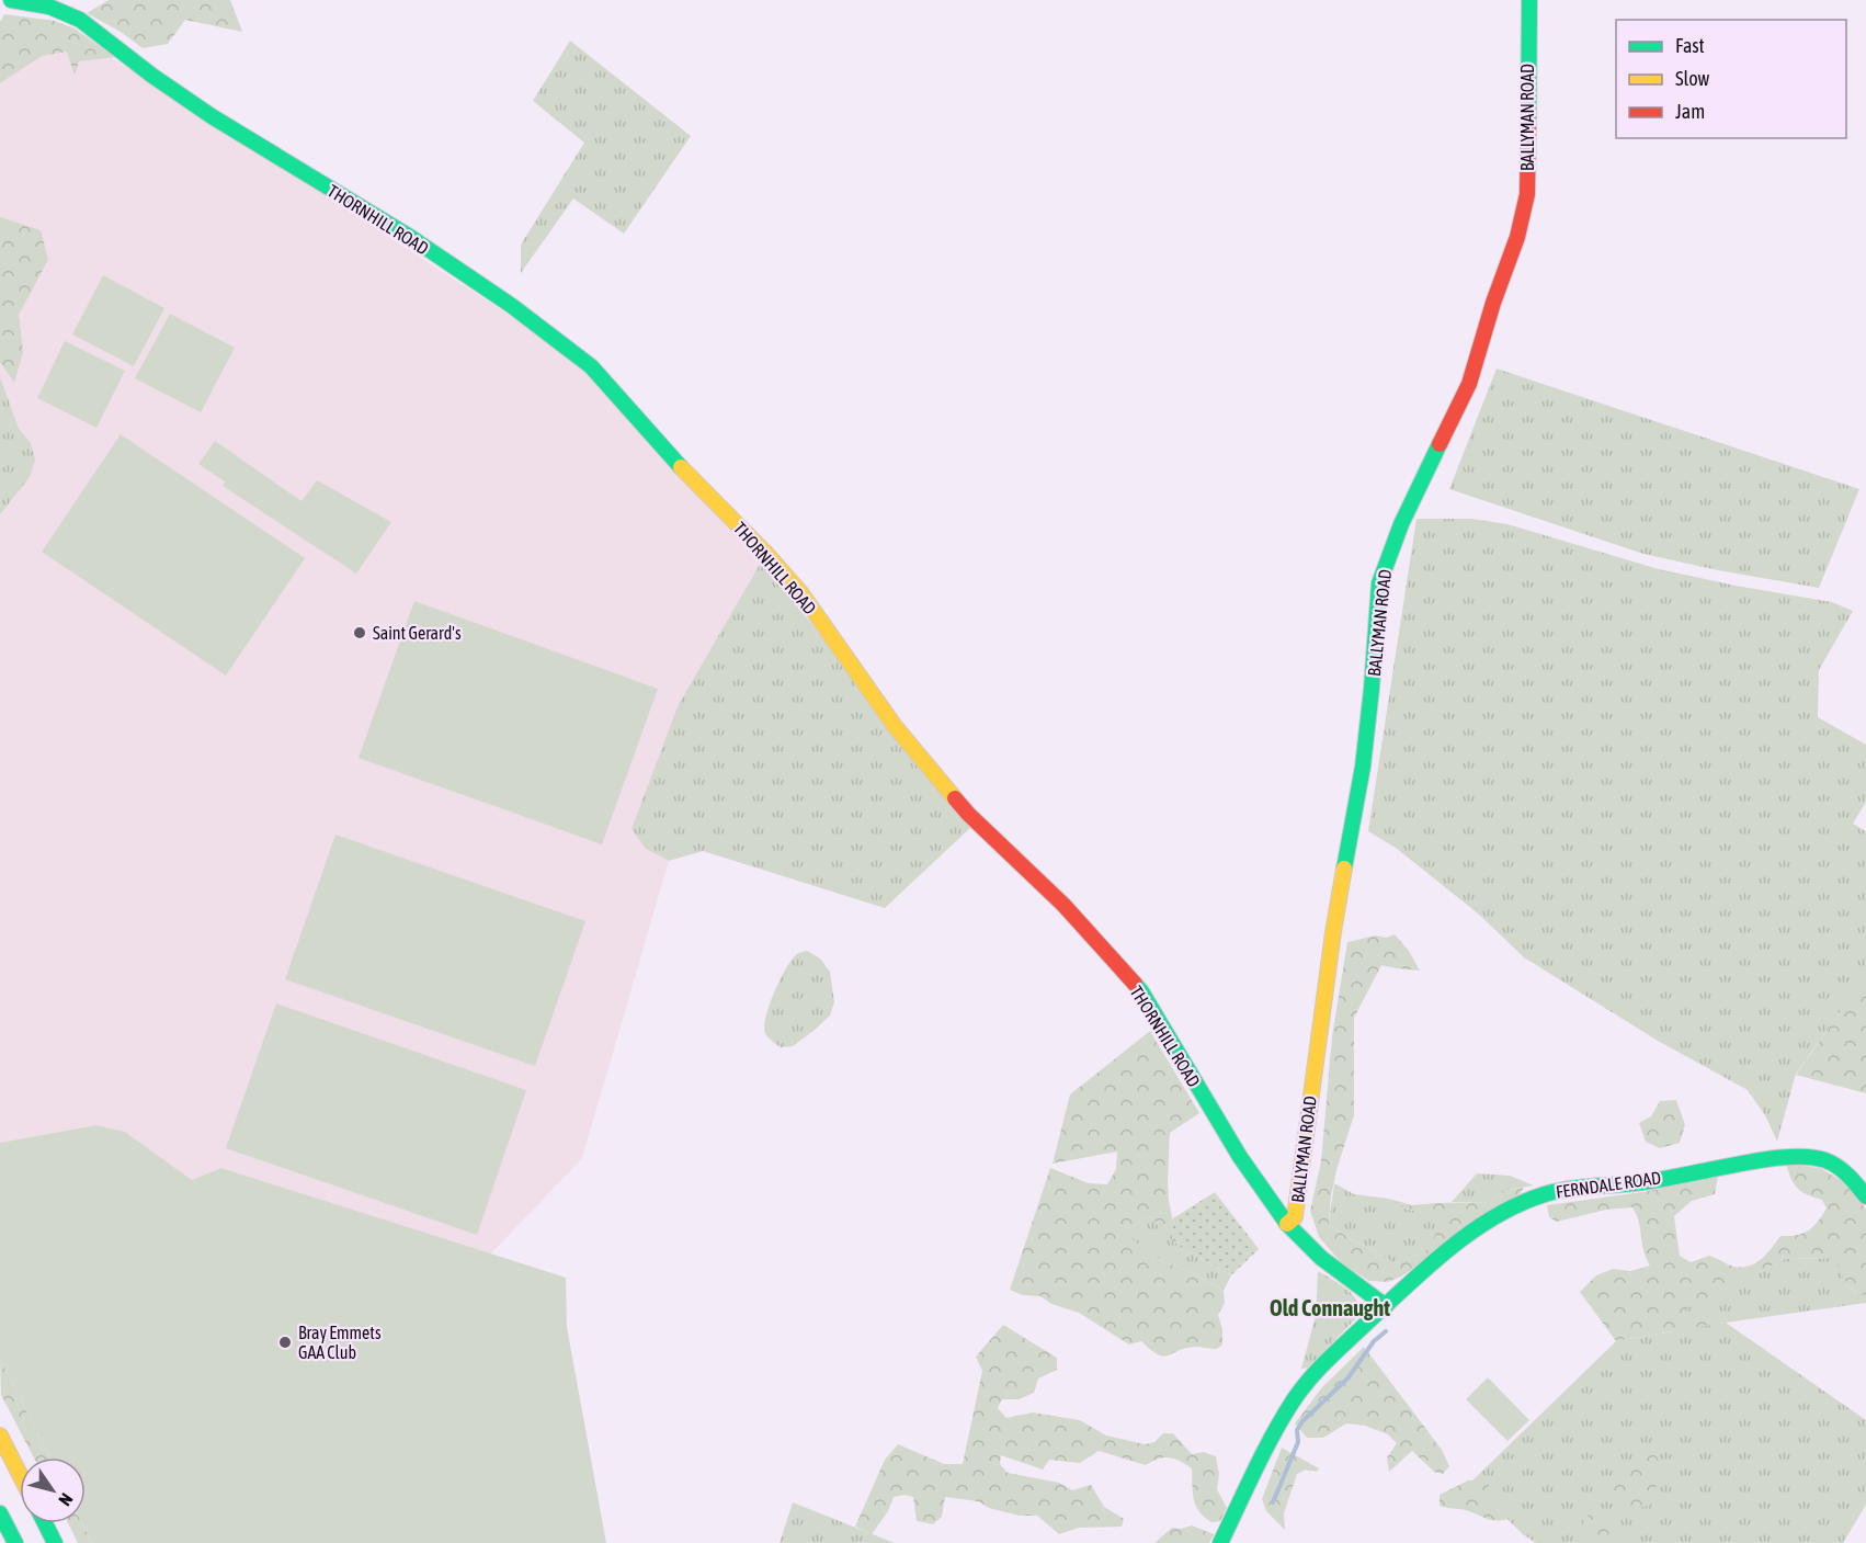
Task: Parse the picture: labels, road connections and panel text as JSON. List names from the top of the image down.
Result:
{
  "streets": {
    "main road": ["BALLYMAN ROAD", "THORNHILL ROAD", "FERNDALE ROAD"]
  },
  "crossings": [
    ["BALLYMAN ROAD", "THORNHILL ROAD"],
    ["THORNHILL ROAD", "FERNDALE ROAD"]
  ],
  "districts": ["Old Connaught"],
  "places": ["Saint Gerard's", "Bray Emmets GAA Club"],
  "legend": ["Fast", "Slow", "Jam"],
  "north": "bottom right"
}
